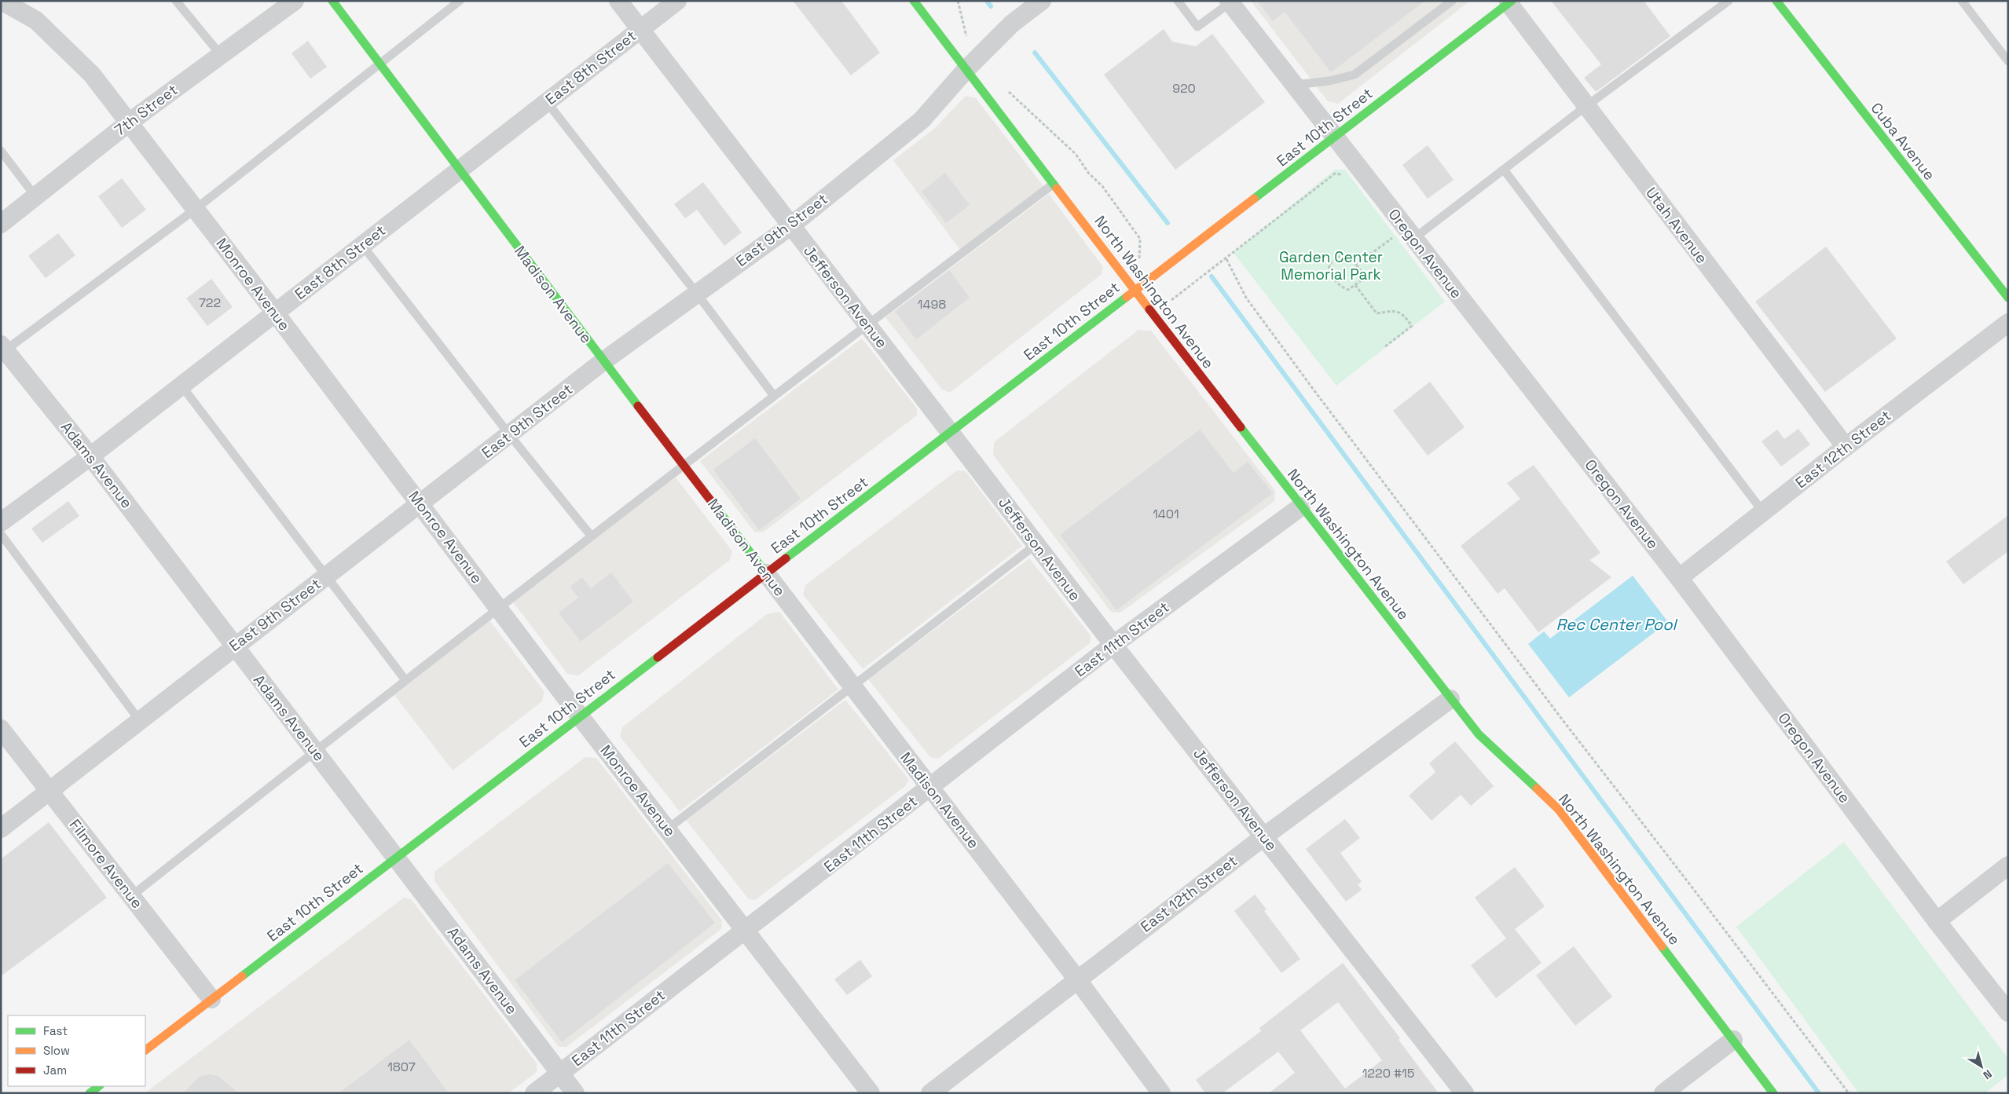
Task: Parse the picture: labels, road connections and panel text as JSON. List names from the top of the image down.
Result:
{
  "streets": {
    "main road": [
      "East 10th Street",
      "Cuba Avenue",
      "North Washington Avenue",
      "Madison Avenue"
    ],
    "street": [
      "East 8th Street",
      "7th Street",
      "Utah Avenue",
      "East 9th Street",
      "Oregon Avenue",
      "Monroe Avenue",
      "Jefferson Avenue",
      "East 12th Street",
      "Adams Avenue",
      "East 11th Street",
      "Filmore Avenue"
    ]
  },
  "crossings": [
    ["East 8th Street", "Monroe Avenue"],
    ["East 8th Street", "Madison Avenue"],
    ["East 8th Street", "Jefferson Avenue"],
    ["East 8th Street", "Adams Avenue"],
    ["7th Street", "Monroe Avenue"],
    ["East 10th Street", "Utah Avenue"],
    ["East 10th Street", "Oregon Avenue"],
    ["East 10th Street", "Monroe Avenue"],
    ["East 10th Street", "North Washington Avenue"],
    ["East 10th Street", "Madison Avenue"],
    ["East 10th Street", "Jefferson Avenue"],
    ["East 10th Street", "Adams Avenue"],
    ["East 10th Street", "Filmore Avenue"],
    ["Utah Avenue", "East 12th Street"],
    ["East 9th Street", "Monroe Avenue"],
    ["East 9th Street", "North Washington Avenue"],
    ["East 9th Street", "Madison Avenue"],
    ["East 9th Street", "Jefferson Avenue"],
    ["East 9th Street", "Adams Avenue"],
    ["East 9th Street", "Filmore Avenue"],
    ["Oregon Avenue", "East 12th Street"],
    ["Monroe Avenue", "East 11th Street"],
    ["North Washington Avenue", "East 12th Street"],
    ["North Washington Avenue", "East 11th Street"],
    ["Madison Avenue", "East 12th Street"],
    ["Madison Avenue", "East 11th Street"],
    ["Jefferson Avenue", "East 12th Street"],
    ["Jefferson Avenue", "East 11th Street"],
    ["Adams Avenue", "East 11th Street"]
  ],
  "water": ["Rec Center Pool"],
  "parks": ["Garden Center Memorial Park"],
  "house_numbers": [
    "920",
    "722",
    "1498",
    "1401",
    "1807",
    "1220 #15"
  ],
  "legend": ["Fast", "Slow", "Jam"],
  "north": "bottom right"
}
